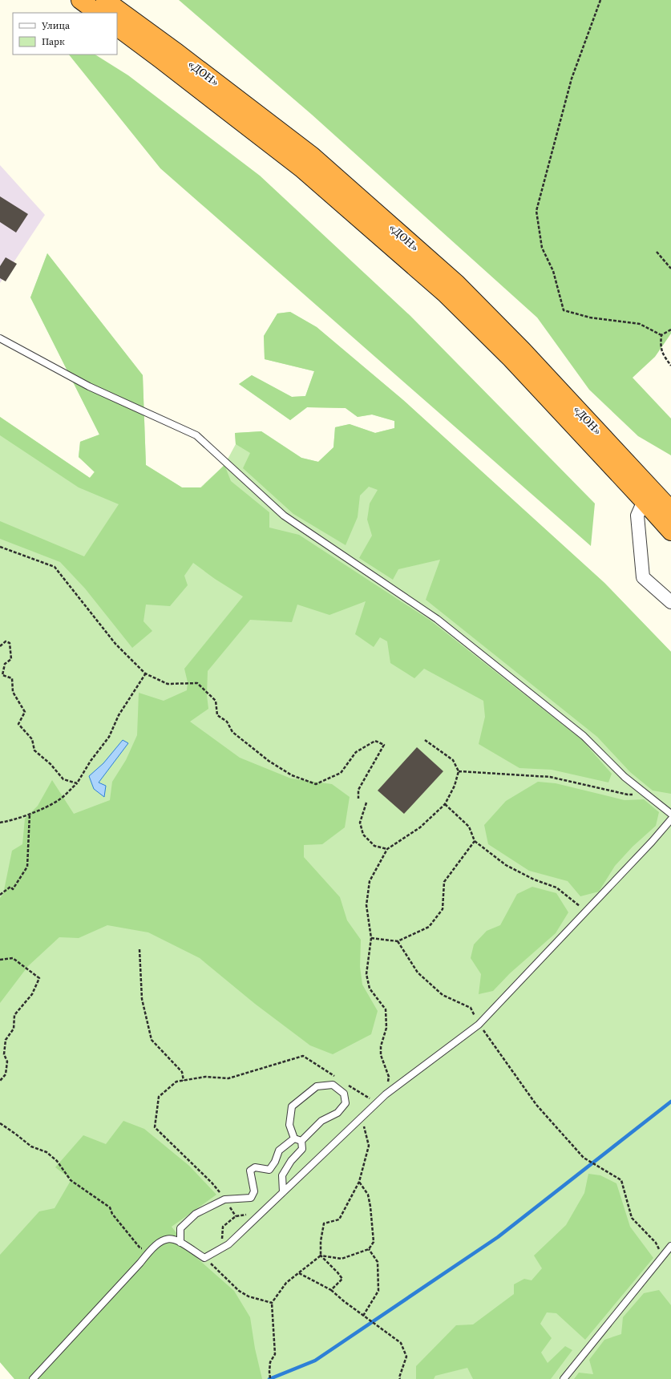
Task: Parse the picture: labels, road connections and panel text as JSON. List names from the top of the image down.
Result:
{
  "streets": {
    "highway": ["«ДОН»"]
  },
  "legend": ["Улица", "Парк"]
}
